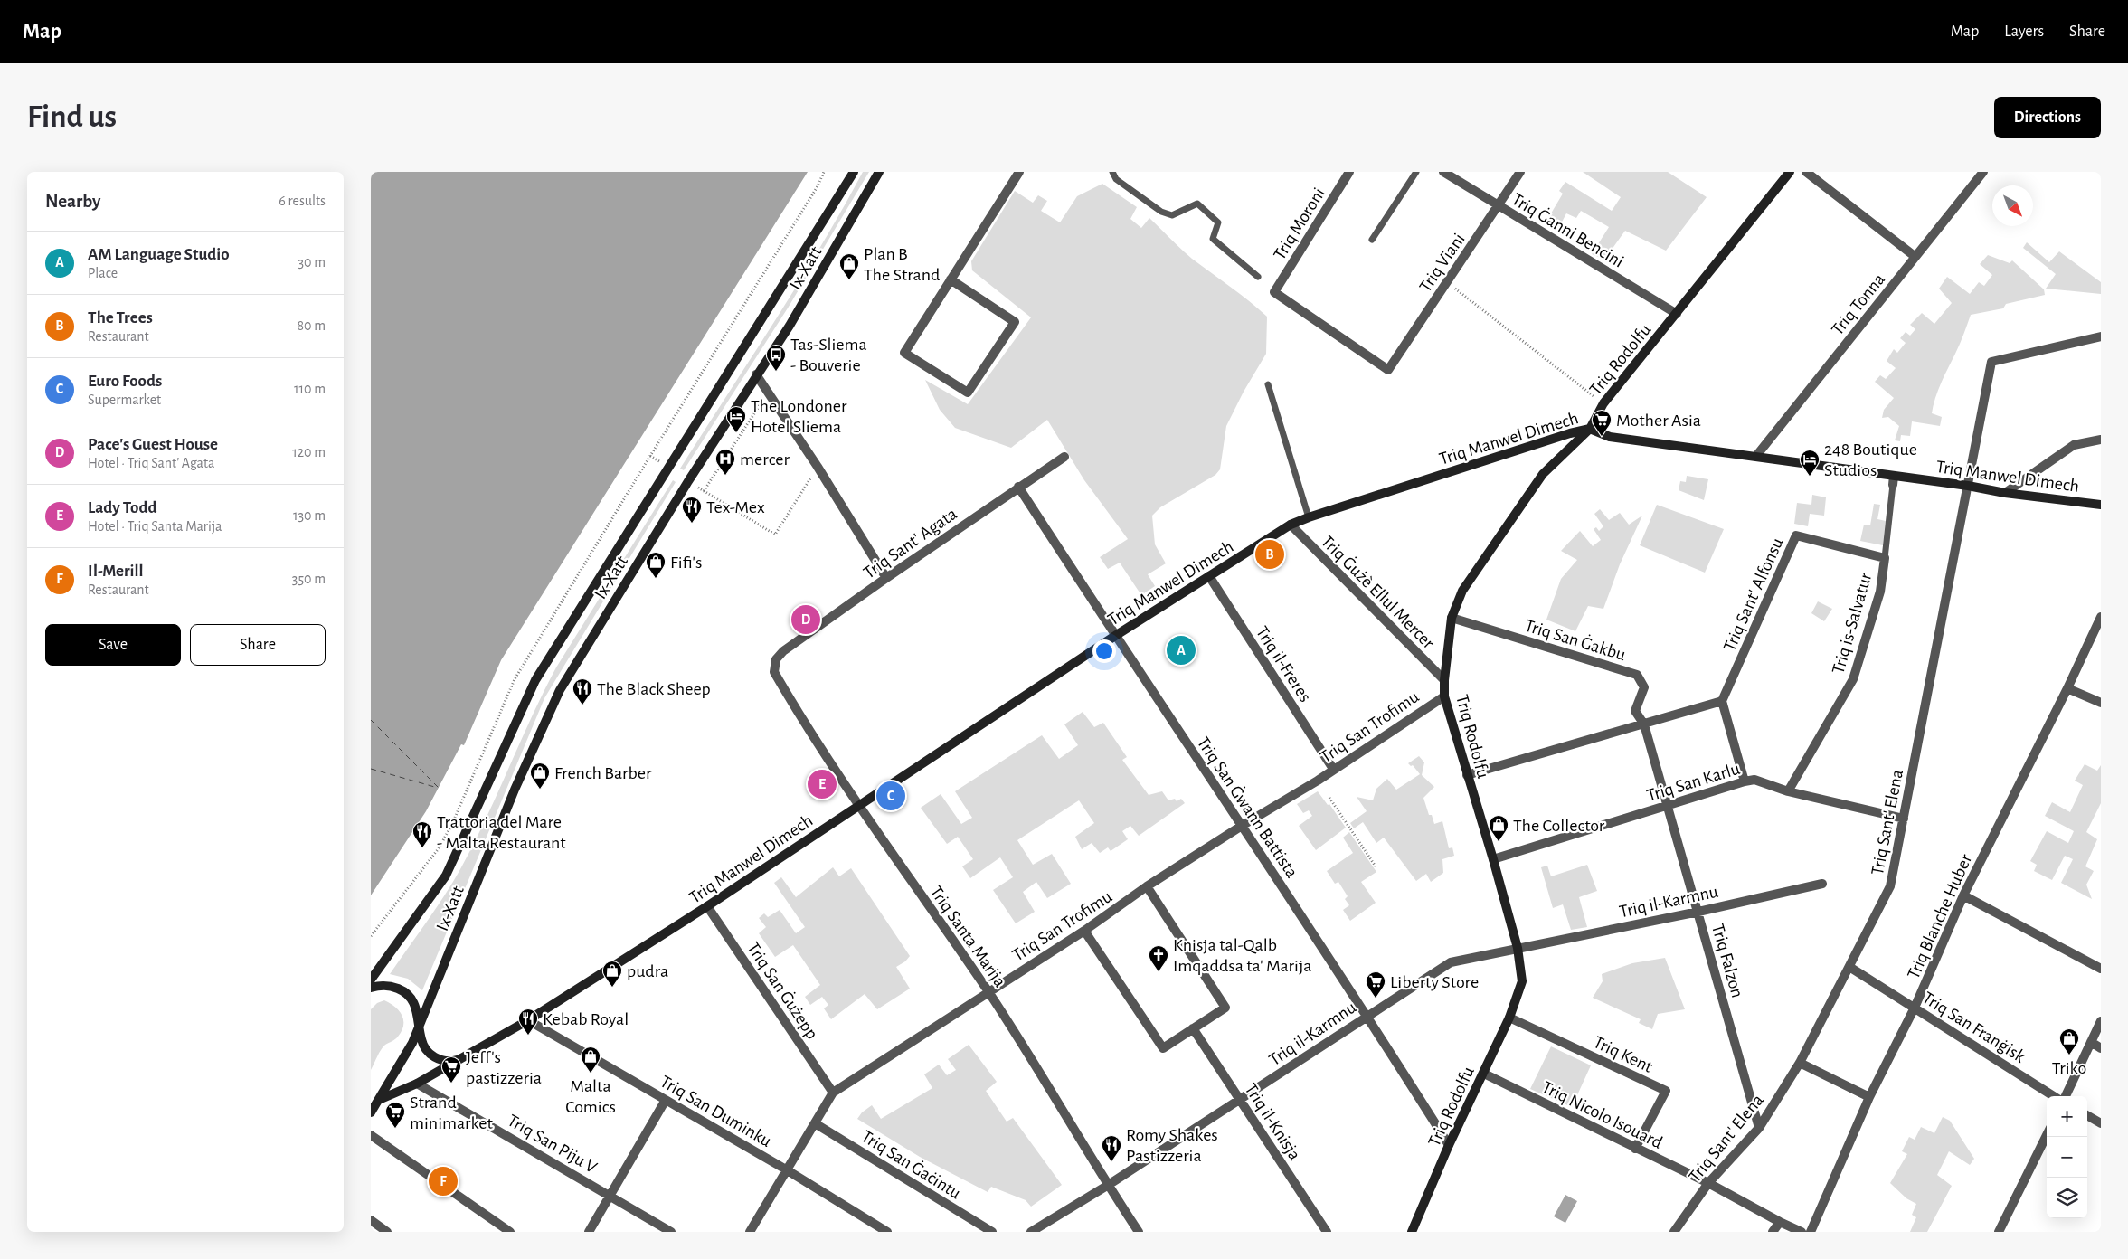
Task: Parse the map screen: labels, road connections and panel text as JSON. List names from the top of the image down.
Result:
{
  "streets": {
    "street": [
      "Triq Moroni",
      "Triq Ġanni Bencini",
      "Triq Viani",
      "Ix-Xatt",
      "Triq Tonna",
      "Triq Rodolfu",
      "Triq Manwel Dimech",
      "Triq Sant' Agata",
      "Triq Ġużè Ellul Mercer",
      "Triq Sant' Alfonsu",
      "Triq is-Salvatur",
      "Triq San Ġakbu",
      "Triq il-Freres",
      "Triq San Trofimu",
      "Triq San Karlu",
      "Triq San Ġwann Battista",
      "Triq Sant' Elena",
      "Triq il-Karmnu",
      "Triq Blanche Huber",
      "Triq Santa Marija",
      "Triq Falzon",
      "Triq San Ġużepp",
      "Triq San Franġisk",
      "Triq Kent",
      "Triq San Duminku",
      "Triq Nicolo Isouard",
      "Triq il-Knisja",
      "Triq San Piju V",
      "Triq San Ġaċintu"
    ]
  },
  "crossings": [
    ["Triq Moroni", "Triq Viani"],
    ["Triq Ġanni Bencini", "Triq Viani"],
    ["Triq Ġanni Bencini", "Triq Rodolfu"],
    ["Triq Tonna", "Triq Manwel Dimech"],
    ["Triq Rodolfu", "Triq Manwel Dimech"],
    ["Triq Rodolfu", "Triq Ġużè Ellul Mercer"],
    ["Triq Rodolfu", "Triq San Ġakbu"],
    ["Triq Rodolfu", "Triq San Trofimu"],
    ["Triq Rodolfu", "Triq San Karlu"],
    ["Triq Rodolfu", "Triq San Ġwann Battista"],
    ["Triq Rodolfu", "Triq il-Karmnu"],
    ["Triq Rodolfu", "Triq Kent"],
    ["Triq Rodolfu", "Triq Nicolo Isouard"],
    ["Triq Manwel Dimech", "Triq Ġużè Ellul Mercer"],
    ["Triq Manwel Dimech", "Triq is-Salvatur"],
    ["Triq Manwel Dimech", "Triq il-Freres"],
    ["Triq Manwel Dimech", "Triq San Ġwann Battista"],
    ["Triq Manwel Dimech", "Triq Sant' Elena"],
    ["Triq Manwel Dimech", "Triq Santa Marija"],
    ["Triq Manwel Dimech", "Triq San Ġużepp"],
    ["Triq Manwel Dimech", "Triq San Duminku"],
    ["Triq Sant' Agata", "Triq San Ġwann Battista"],
    ["Triq Sant' Agata", "Triq Santa Marija"],
    ["Triq Sant' Alfonsu", "Triq is-Salvatur"],
    ["Triq is-Salvatur", "Triq San Karlu"],
    ["Triq San Ġakbu", "Triq Falzon"],
    ["Triq il-Freres", "Triq San Trofimu"],
    ["Triq San Trofimu", "Triq San Ġwann Battista"],
    ["Triq San Trofimu", "Triq Santa Marija"],
    ["Triq San Trofimu", "Triq San Ġużepp"],
    ["Triq San Trofimu", "Triq San Duminku"],
    ["Triq San Trofimu", "Triq San Ġaċintu"],
    ["Triq San Karlu", "Triq Sant' Elena"],
    ["Triq San Karlu", "Triq Falzon"],
    ["Triq San Ġwann Battista", "Triq il-Karmnu"],
    ["Triq Sant' Elena", "Triq Falzon"],
    ["Triq Sant' Elena", "Triq San Franġisk"],
    ["Triq Sant' Elena", "Triq Nicolo Isouard"],
    ["Triq il-Karmnu", "Triq Santa Marija"],
    ["Triq il-Karmnu", "Triq Falzon"],
    ["Triq il-Karmnu", "Triq il-Knisja"],
    ["Triq Blanche Huber", "Triq San Franġisk"],
    ["Triq Kent", "Triq Nicolo Isouard"]
  ],
  "places": {
    "shop": [
      "Plan B The Strand",
      "Fifi's",
      "French Barber",
      "The Collector",
      "pudra",
      "Triko",
      "Malta Comics"
    ],
    "bus stop": ["Tas-Sliema - Bouverie"],
    "hotel": ["The Londoner Hotel Sliema", "248 Boutique Studios"],
    "supermarket": [
      "Mother Asia",
      "Liberty Store",
      "Jeff's pastizzeria",
      "Strand minimarket"
    ],
    "hospital": ["mercer"],
    "restaurant": [
      "Tex-Mex",
      "The Black Sheep",
      "Trattoria del Mare - Malta Restaurant",
      "Kebab Royal",
      "Romy Shakes Pastizzeria"
    ],
    "church": ["Knisja tal-Qalb Imqaddsa ta' Marija"]
  },
  "north": "bottom right",
  "page": {
    "header": "Map",
    "nav": ["Map", "Layers", "Share"],
    "buttons": [
      "Directions",
      ["Save", "Share"]
    ],
    "title": "Find us",
    "heading": ["Nearby", "6 results"],
    "list": [
      {
        "mark": "A",
        "name": "AM Language Studio",
        "note": "Place",
        "value": "30 m"
      },
      {
        "mark": "B",
        "name": "The Trees",
        "note": "Restaurant",
        "value": "80 m"
      },
      {
        "mark": "C",
        "name": "Euro Foods",
        "note": "Supermarket",
        "value": "110 m"
      },
      {
        "mark": "D",
        "name": "Pace's Guest House",
        "note": "Hotel · Triq Sant' Agata",
        "value": "120 m"
      },
      {
        "mark": "E",
        "name": "Lady Todd",
        "note": "Hotel · Triq Santa Marija",
        "value": "130 m"
      },
      {
        "mark": "F",
        "name": "Il-Merill",
        "note": "Restaurant",
        "value": "350 m"
      }
    ],
    "pins": [
      "B",
      "D",
      "A",
      "E",
      "C",
      "F"
    ],
    "map_buttons": ["+", "−"]
  }
}
